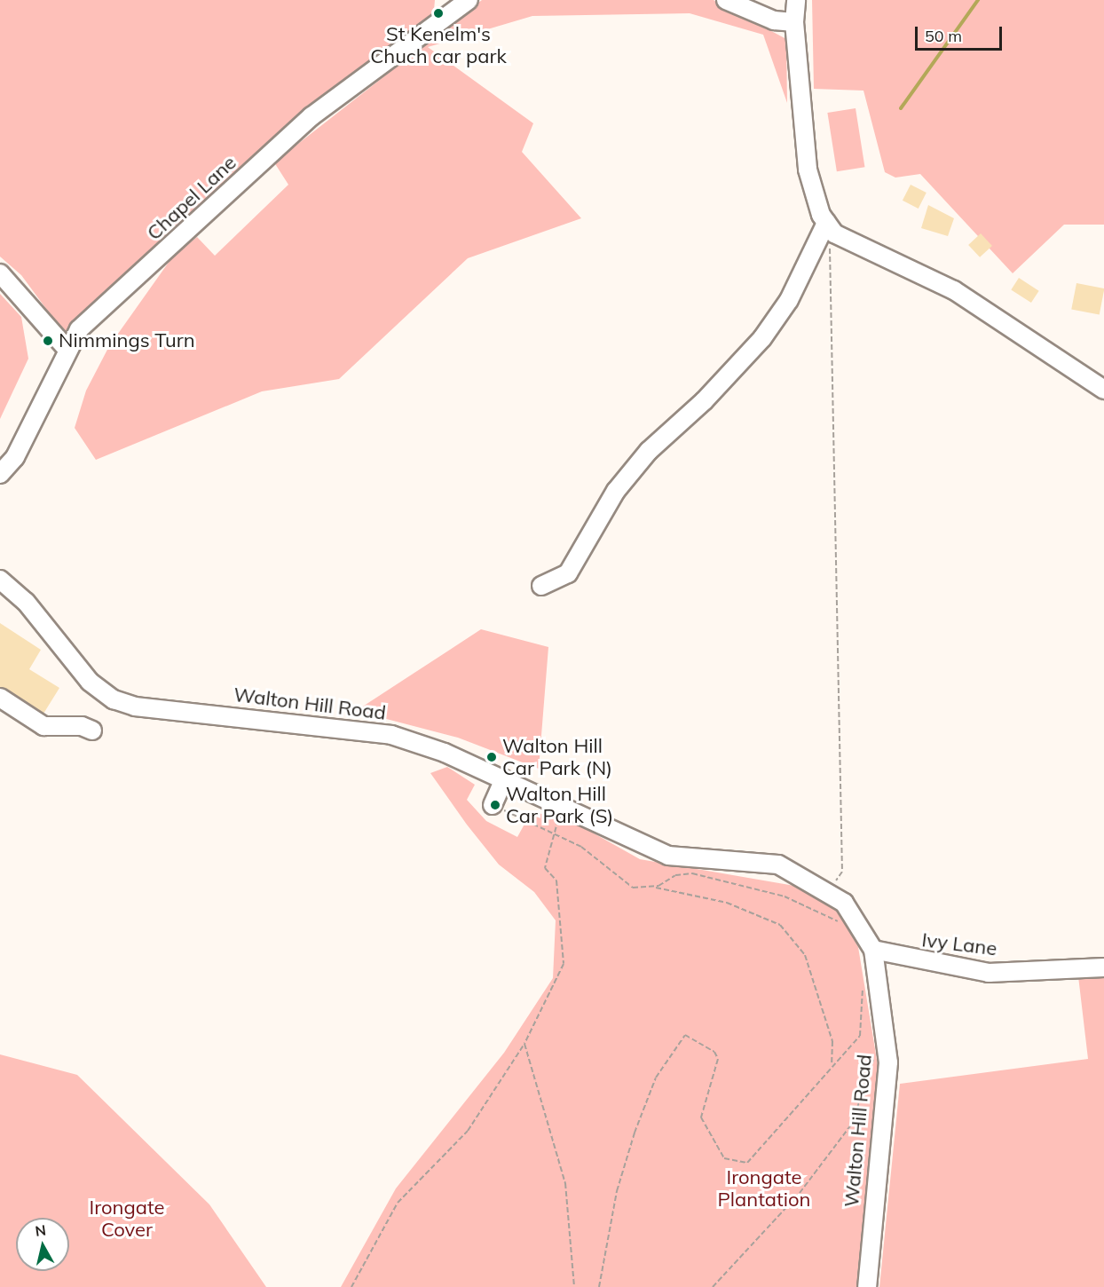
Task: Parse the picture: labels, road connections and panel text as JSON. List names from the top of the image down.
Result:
{
  "streets": {
    "street": ["Chapel Lane", "Walton Hill Road", "Ivy Lane"]
  },
  "crossings": [
    ["Walton Hill Road", "Ivy Lane"]
  ],
  "parks": ["Irongate Plantation", "Irongate Cover"],
  "places": [
    "St Kenelm's Chuch car park",
    "Nimmings Turn",
    "Walton Hill Car Park (N)",
    "Walton Hill Car Park (S)"
  ],
  "scale_bar": "50 m",
  "north": "top"
}
